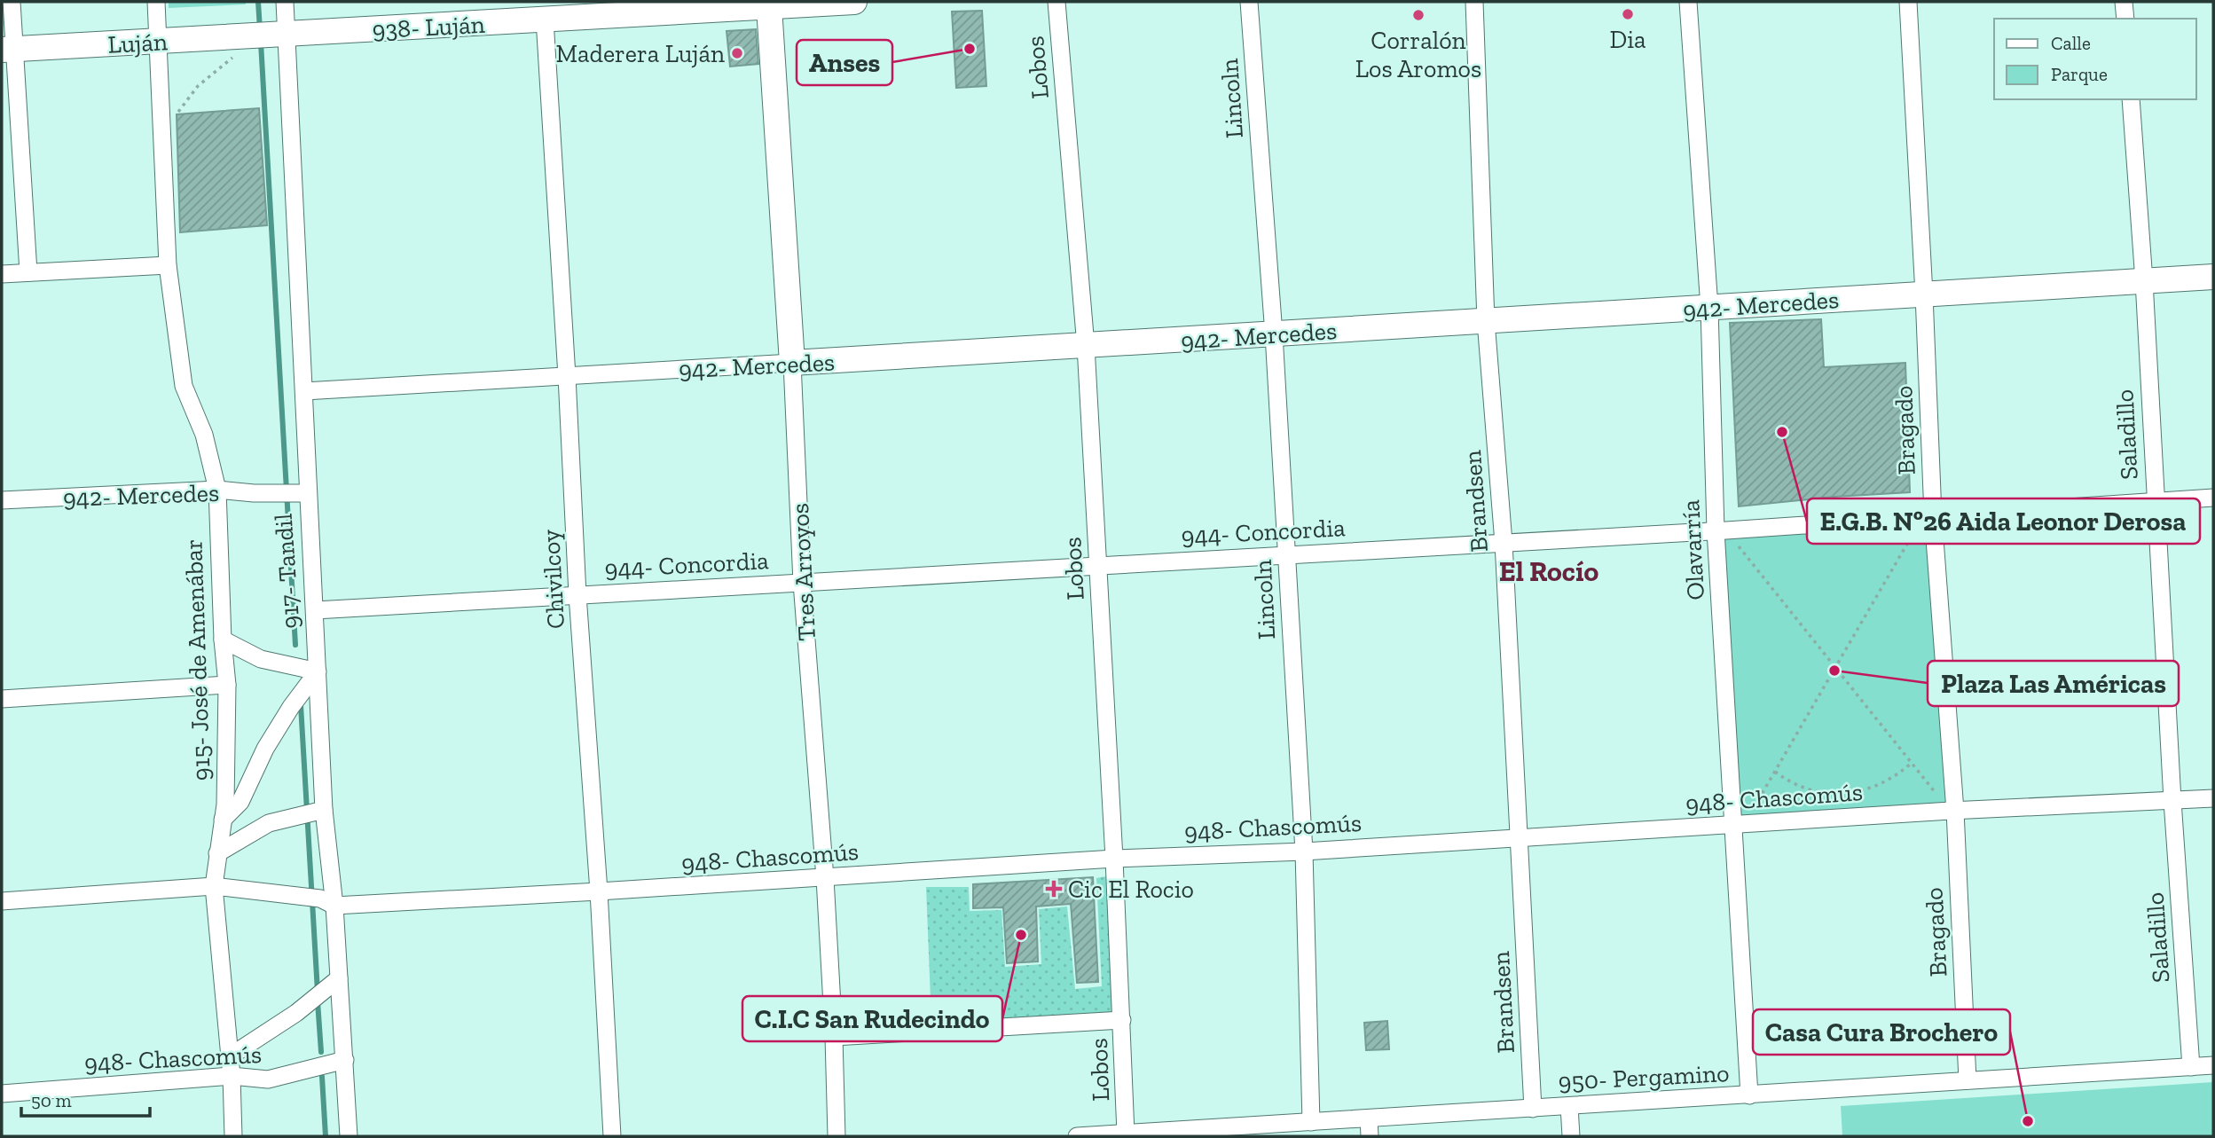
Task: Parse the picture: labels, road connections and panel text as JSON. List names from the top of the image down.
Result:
{
  "streets": {
    "main road": [
      "938- Luján",
      "Luján",
      "942- Mercedes",
      "Tres Arroyos"
    ],
    "street": [
      "Lobos",
      "Lincoln",
      "Bragado",
      "Saladillo",
      "Brandsen",
      "944- Concordia",
      "Olavarría",
      "917- Tandil",
      "Chivilcoy",
      "915- José de Amenábar",
      "948- Chascomús",
      "950- Pergamino"
    ]
  },
  "crossings": [
    ["938- Luján", "Luján"],
    ["938- Luján", "917- Tandil"],
    ["938- Luján", "Tres Arroyos"],
    ["938- Luján", "Chivilcoy"],
    ["Luján", "917- Tandil"],
    ["Luján", "915- José de Amenábar"],
    ["Lobos", "942- Mercedes"],
    ["Lobos", "944- Concordia"],
    ["Lobos", "948- Chascomús"],
    ["Lobos", "950- Pergamino"],
    ["Lincoln", "942- Mercedes"],
    ["Lincoln", "944- Concordia"],
    ["Lincoln", "948- Chascomús"],
    ["Lincoln", "950- Pergamino"],
    ["942- Mercedes", "Bragado"],
    ["942- Mercedes", "Saladillo"],
    ["942- Mercedes", "Brandsen"],
    ["942- Mercedes", "Olavarría"],
    ["942- Mercedes", "917- Tandil"],
    ["942- Mercedes", "Tres Arroyos"],
    ["942- Mercedes", "Chivilcoy"],
    ["942- Mercedes", "915- José de Amenábar"],
    ["Bragado", "944- Concordia"],
    ["Bragado", "948- Chascomús"],
    ["Bragado", "950- Pergamino"],
    ["Saladillo", "944- Concordia"],
    ["Saladillo", "948- Chascomús"],
    ["Saladillo", "950- Pergamino"],
    ["Brandsen", "944- Concordia"],
    ["Brandsen", "948- Chascomús"],
    ["Brandsen", "950- Pergamino"],
    ["944- Concordia", "Olavarría"],
    ["944- Concordia", "917- Tandil"],
    ["944- Concordia", "Tres Arroyos"],
    ["944- Concordia", "Chivilcoy"],
    ["Olavarría", "948- Chascomús"],
    ["Olavarría", "950- Pergamino"],
    ["917- Tandil", "948- Chascomús"],
    ["Tres Arroyos", "948- Chascomús"],
    ["Chivilcoy", "948- Chascomús"],
    ["915- José de Amenábar", "948- Chascomús"]
  ],
  "districts": ["El Rocío"],
  "places": {
    "other": [
      "Dia",
      "Corralón Los Aromos",
      "Anses",
      "Maderera Luján",
      "E.G.B. Nº26 Aida Leonor Derosa",
      "Plaza Las Américas",
      "C.I.C San Rudecindo",
      "Casa Cura Brochero"
    ],
    "health": ["Cic El Rocio"]
  },
  "legend": ["Calle", "Parque"],
  "scale_bar": "50 m"
}
